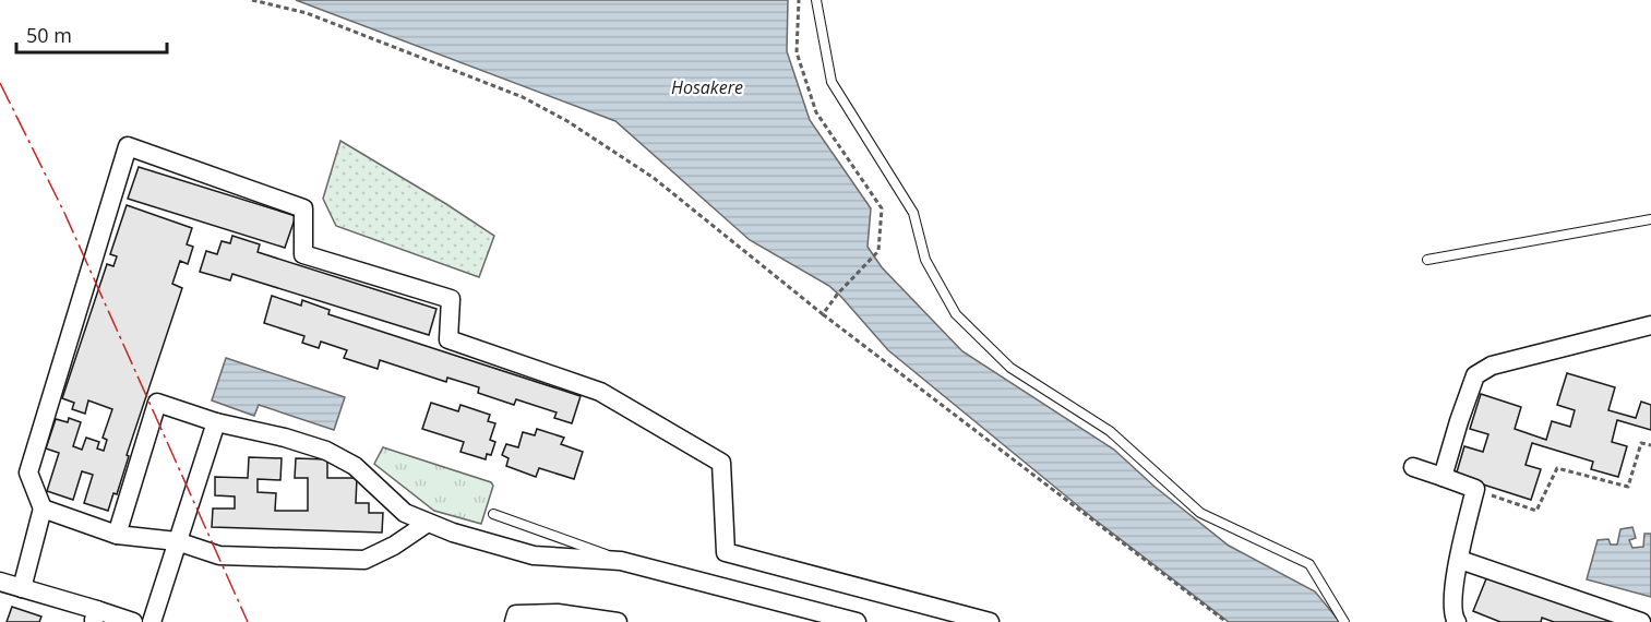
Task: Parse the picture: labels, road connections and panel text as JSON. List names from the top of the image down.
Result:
{
  "water": ["Hosakere"],
  "scale_bar": "50 m"
}
